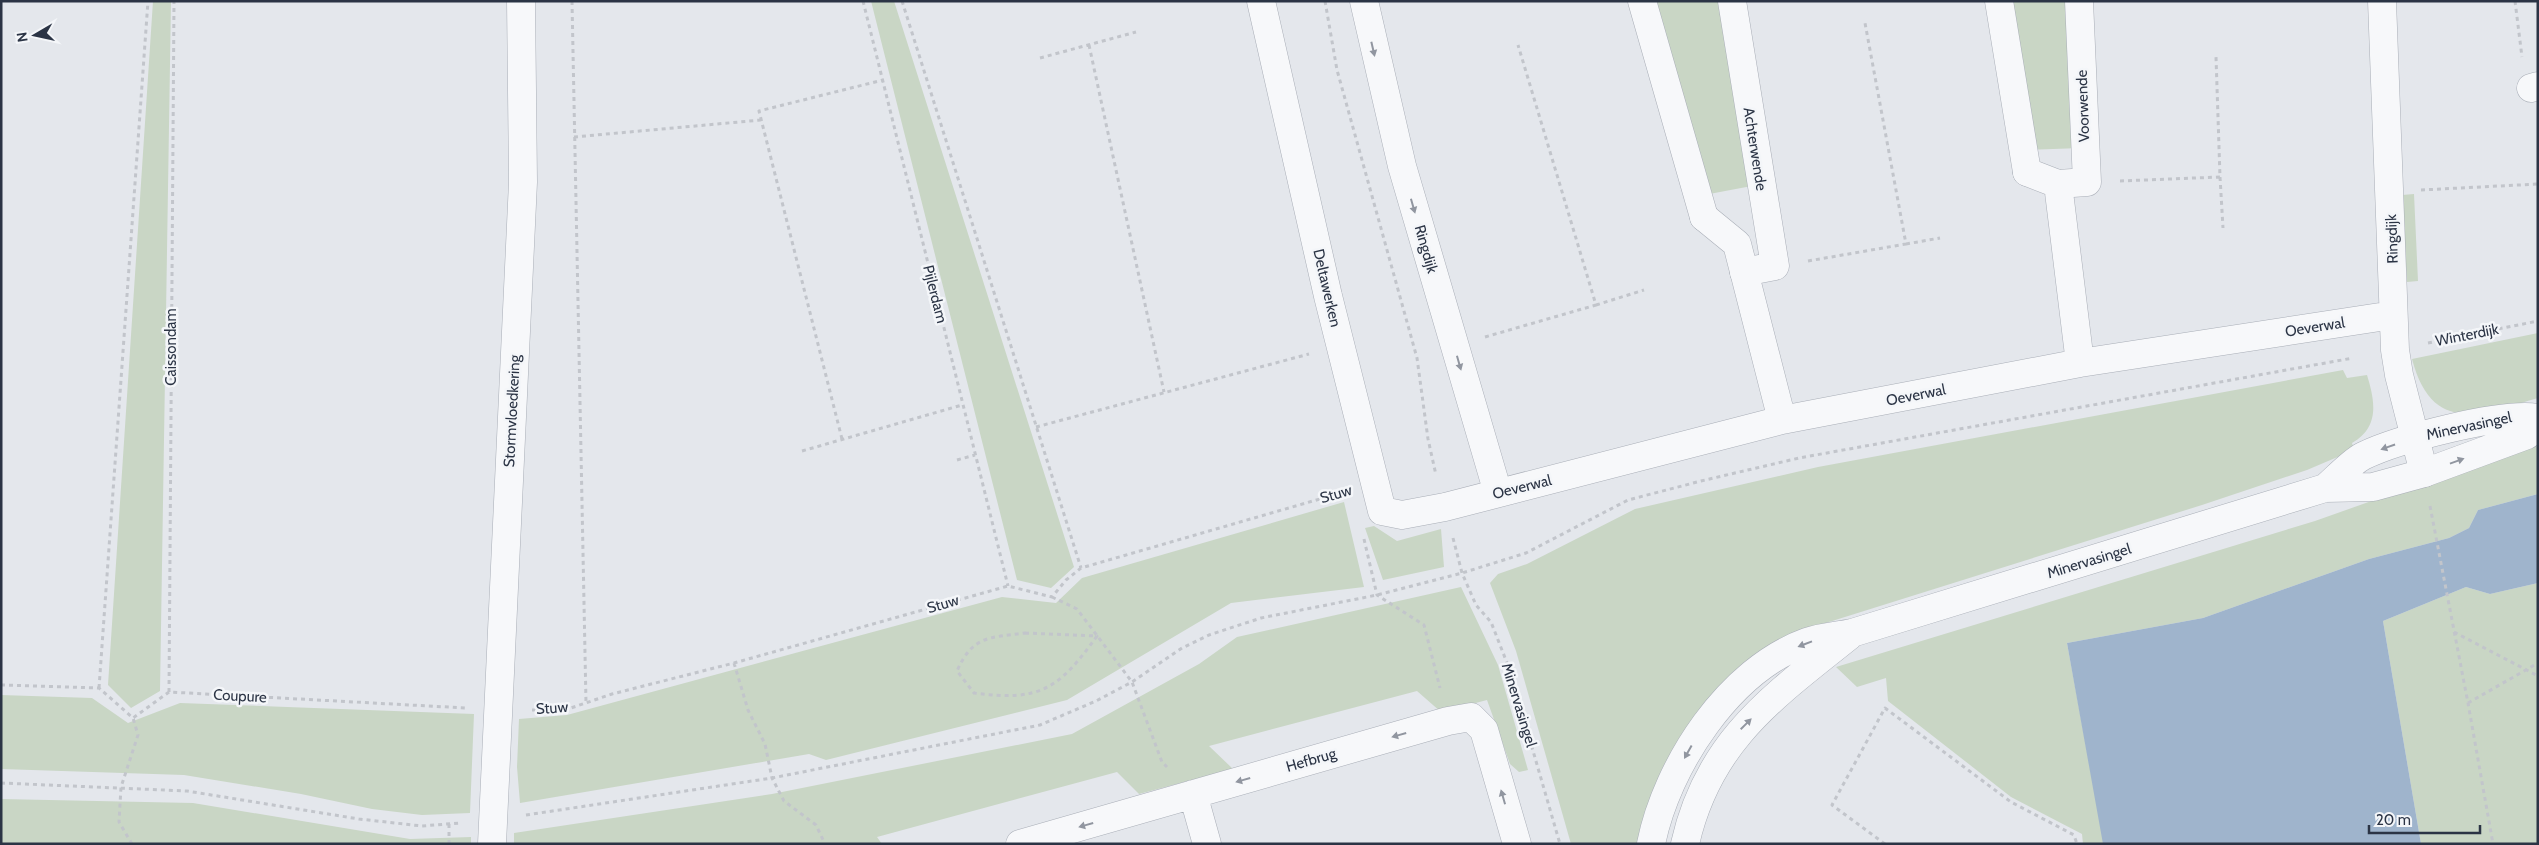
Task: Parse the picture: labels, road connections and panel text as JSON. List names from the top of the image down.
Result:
{
  "streets": {
    "street": [
      "Voorwende",
      "Achterwende",
      "Ringdijk",
      "Deltawerken",
      "Oeverwal",
      "Stormvloedkering",
      "Minervasingel",
      "Hefbrug"
    ],
    "path": [
      "Pijlerdam",
      "Winterdijk",
      "Caissondam",
      "Stuw",
      "Coupure"
    ]
  },
  "crossings": [
    ["Ringdijk", "Oeverwal"],
    ["Ringdijk", "Winterdijk"],
    ["Ringdijk", "Minervasingel"],
    ["Deltawerken", "Oeverwal"],
    ["Deltawerken", "Stuw"],
    ["Pijlerdam", "Stuw"],
    ["Caissondam", "Coupure"],
    ["Stormvloedkering", "Stuw"],
    ["Stormvloedkering", "Coupure"],
    ["Stuw", "Coupure"]
  ],
  "one_way": ["Ringdijk", "Hefbrug"],
  "scale_bar": "20 m",
  "north": "left"
}
